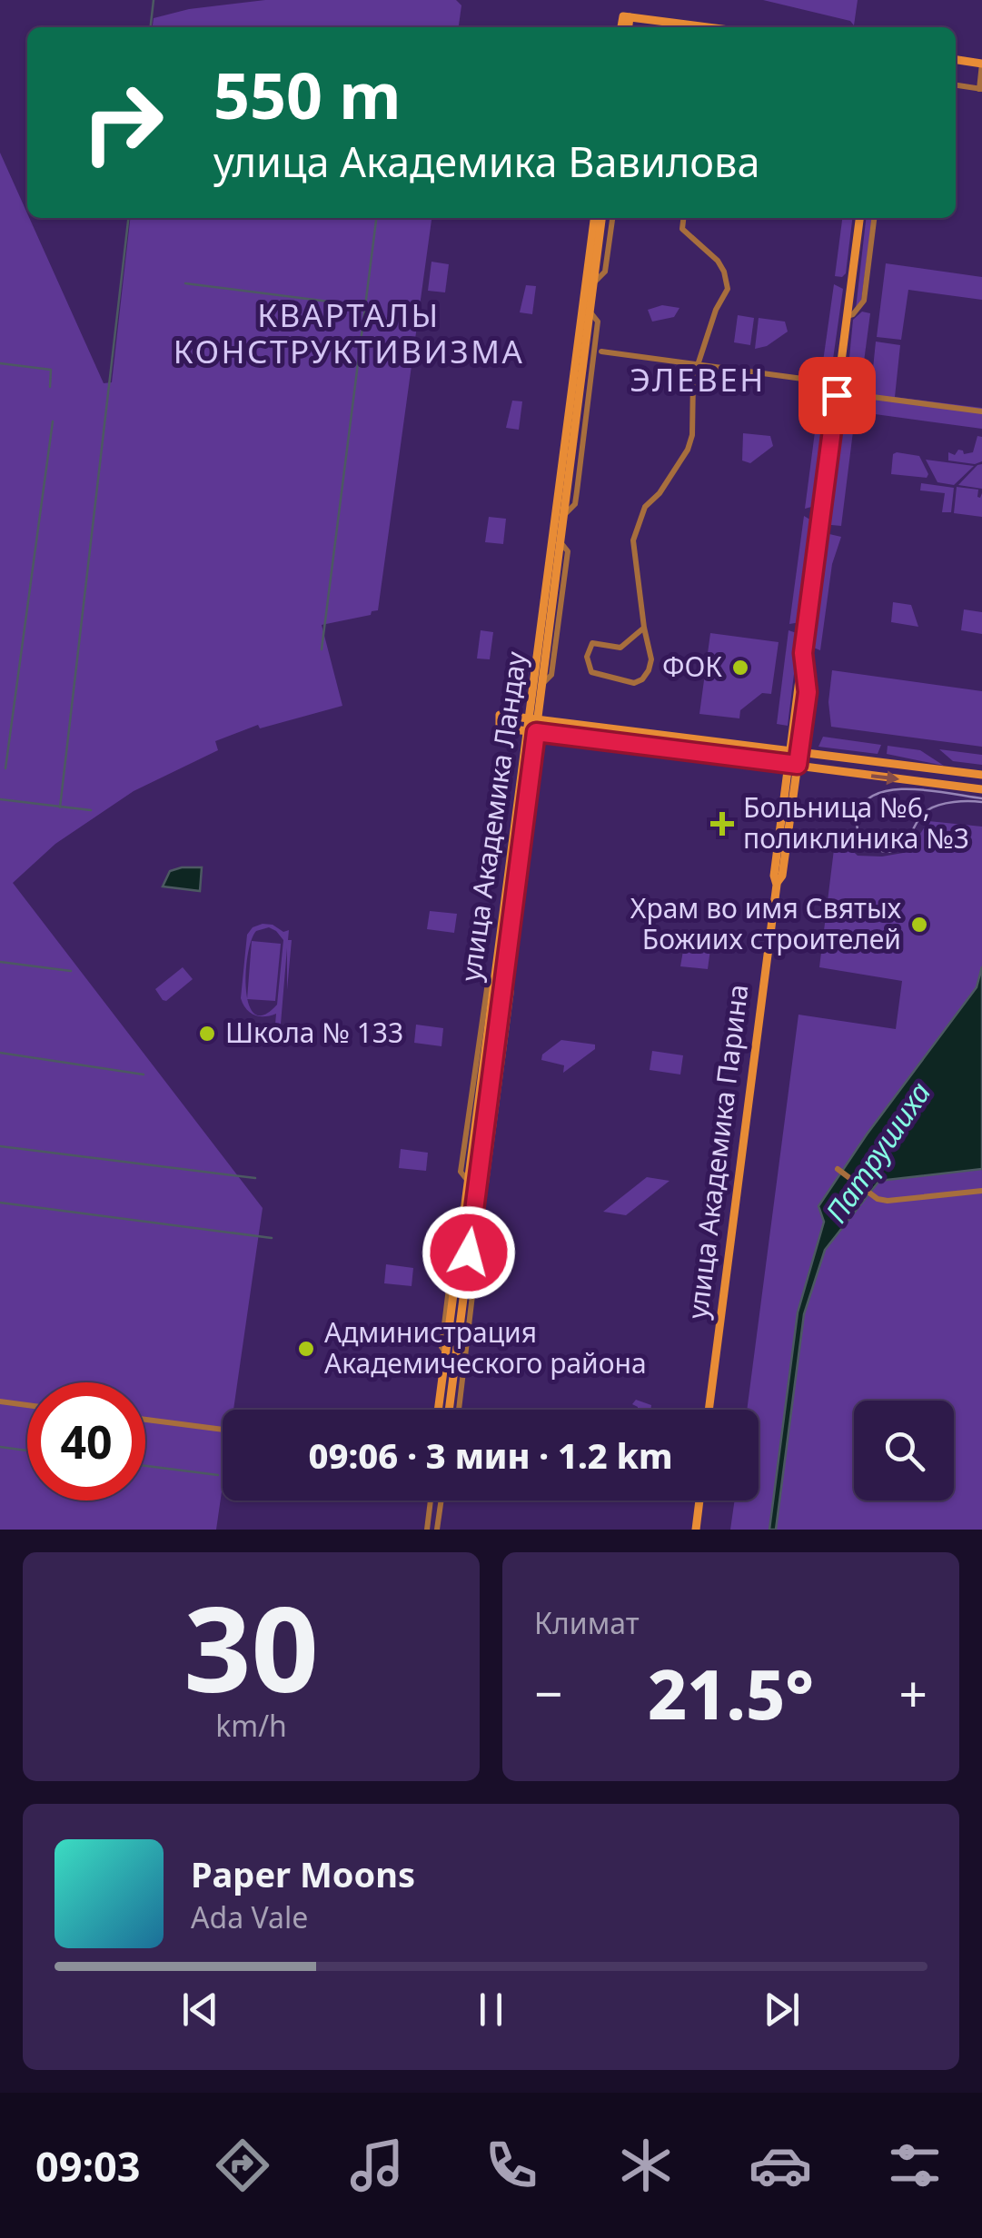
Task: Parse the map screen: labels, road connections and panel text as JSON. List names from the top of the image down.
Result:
{
  "streets": {
    "street": ["улица Академика Ландау", "улица Академика Парина"]
  },
  "districts": ["КВАРТАЛЫ КОНСТРУКТИВИЗМА", "ЭЛЕВЕН"],
  "water": ["Патрушиха"],
  "places": {
    "other": [
      "ФОК",
      "Храм во имя Святых Божиих строителей",
      "Школа № 133",
      "Администрация Академического района"
    ],
    "health": ["Больница №6, поликлиника №3"]
  },
  "page": {
    "turn": ["550 m", "улица Академика Вавилова"],
    "limit": "40",
    "trip": "09:06 · 3 мин · 1.2 km",
    "tile": [
      ["30", "km/h"],
      "Климат"
    ],
    "heat": ["−", "21.5°", "+"],
    "song": ["Paper Moons", "Ada Vale"],
    "tabs": "09:03"
  }
}
